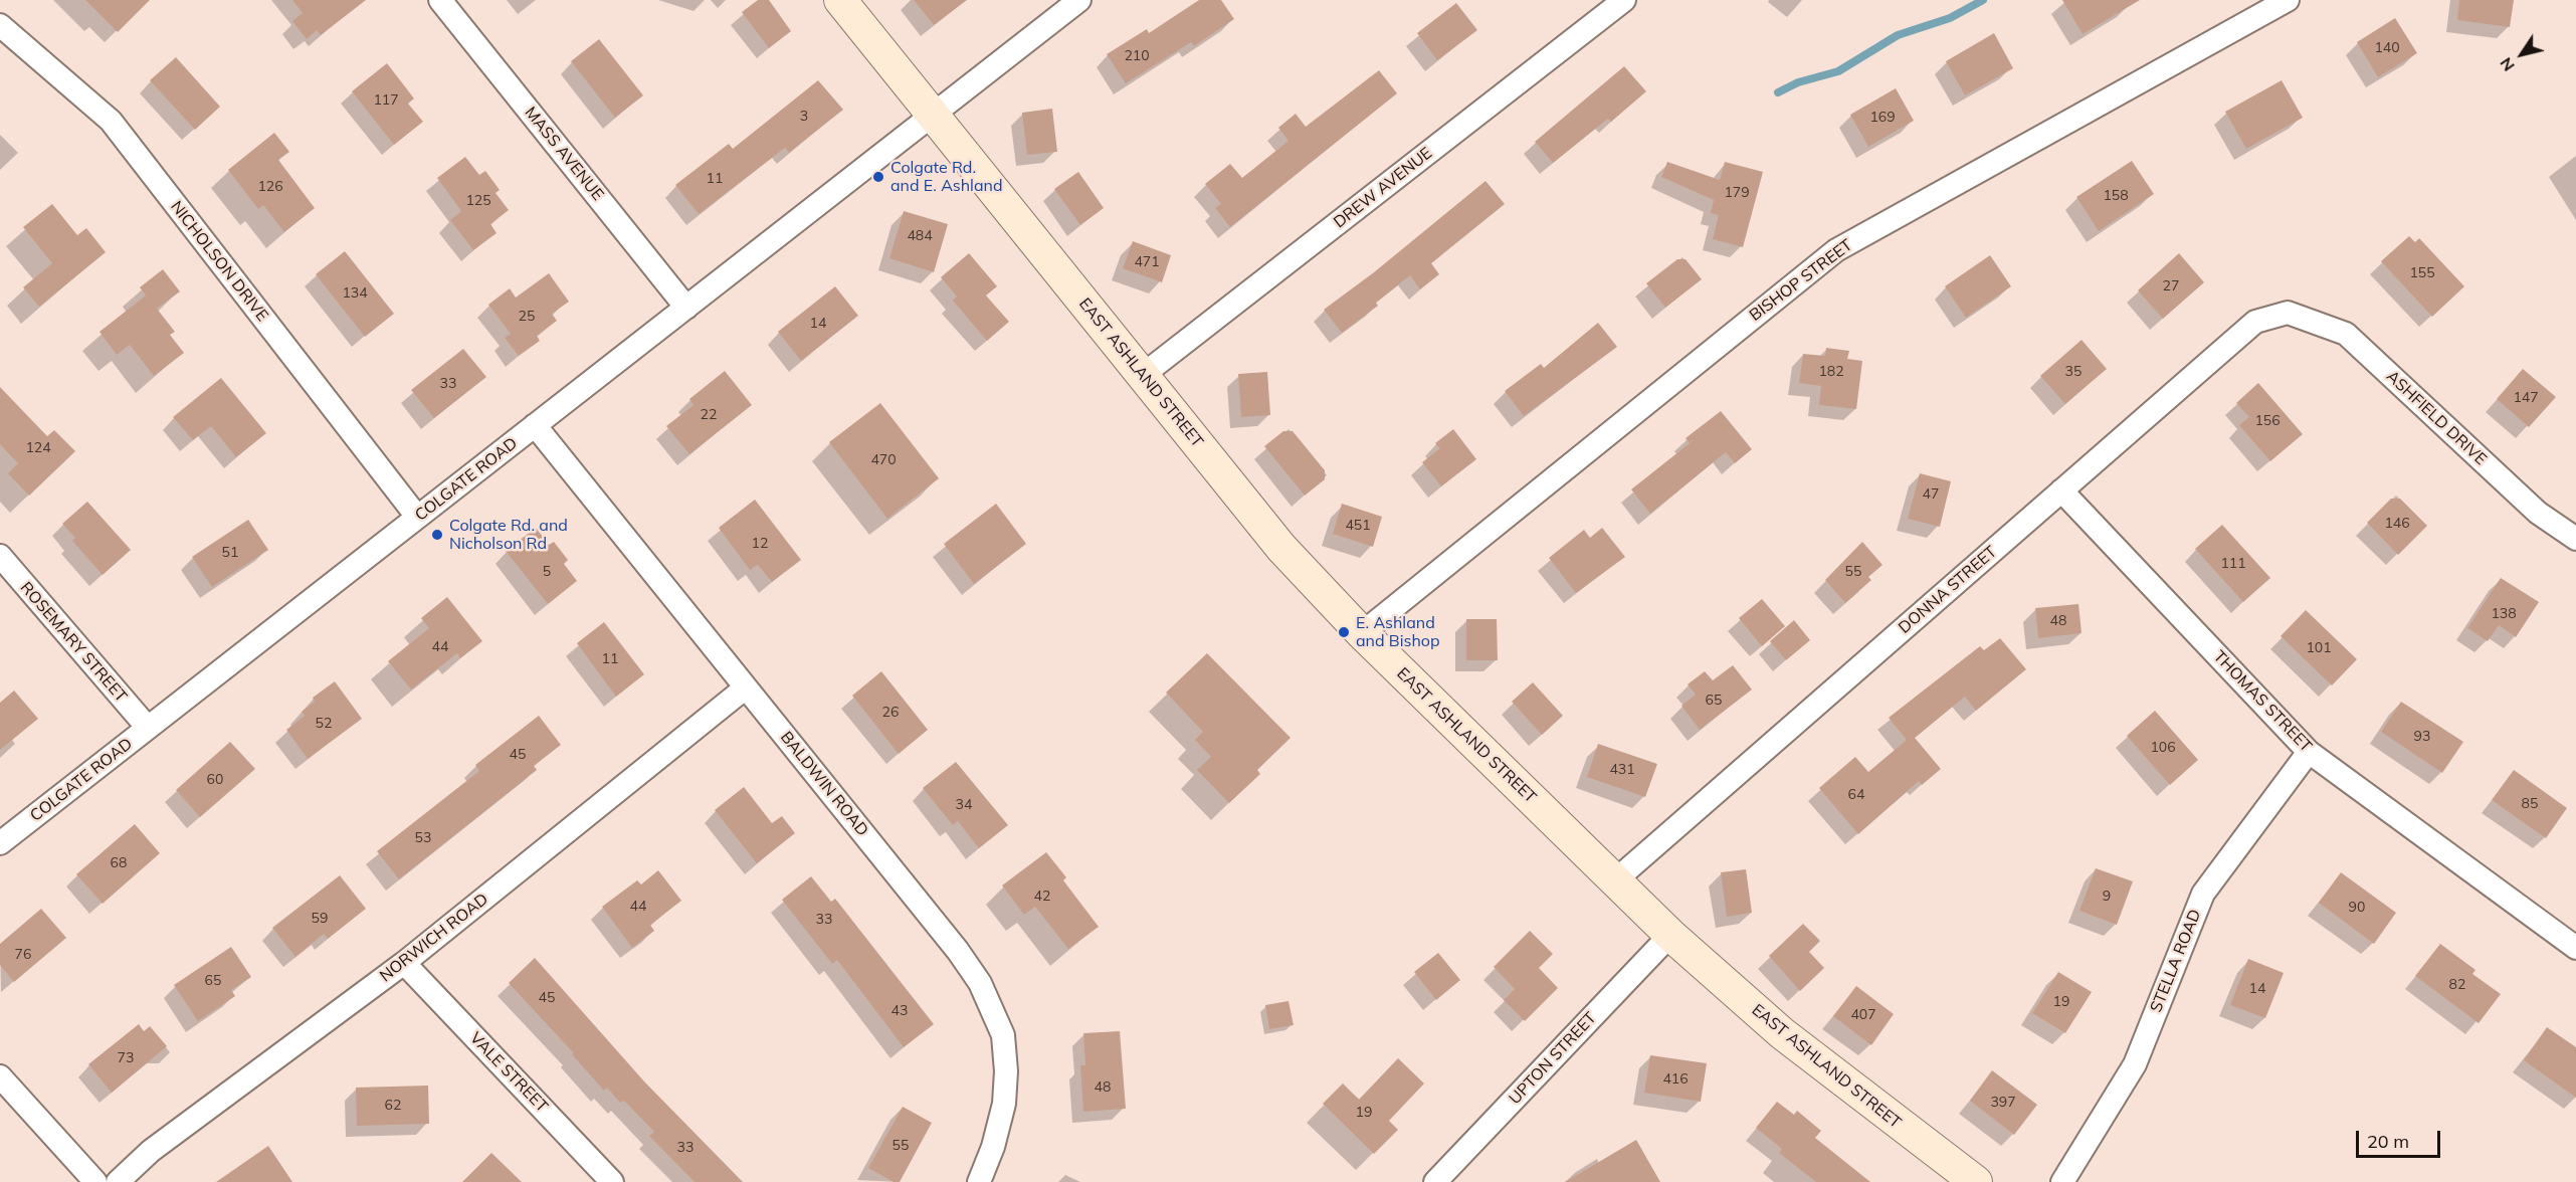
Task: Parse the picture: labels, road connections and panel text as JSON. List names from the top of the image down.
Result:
{
  "streets": {
    "main road": ["EAST ASHLAND STREET"],
    "street": [
      "MASS AVENUE",
      "DREW AVENUE",
      "NICHOLSON DRIVE",
      "BISHOP STREET",
      "ASHFIELD DRIVE",
      "COLGATE ROAD",
      "DONNA STREET",
      "ROSEMARY STREET",
      "THOMAS STREET",
      "BALDWIN ROAD",
      "NORWICH ROAD",
      "STELLA ROAD",
      "UPTON STREET",
      "VALE STREET"
    ]
  },
  "crossings": [
    ["MASS AVENUE", "COLGATE ROAD"],
    ["DREW AVENUE", "EAST ASHLAND STREET"],
    ["NICHOLSON DRIVE", "COLGATE ROAD"],
    ["BISHOP STREET", "EAST ASHLAND STREET"],
    ["EAST ASHLAND STREET", "COLGATE ROAD"],
    ["EAST ASHLAND STREET", "DONNA STREET"],
    ["EAST ASHLAND STREET", "UPTON STREET"],
    ["ASHFIELD DRIVE", "DONNA STREET"],
    ["COLGATE ROAD", "ROSEMARY STREET"],
    ["COLGATE ROAD", "BALDWIN ROAD"],
    ["DONNA STREET", "THOMAS STREET"],
    ["THOMAS STREET", "STELLA ROAD"],
    ["BALDWIN ROAD", "NORWICH ROAD"],
    ["NORWICH ROAD", "VALE STREET"]
  ],
  "places": ["Colgate Rd. and E. Ashland", "Colgate Rd. and Nicholson Rd", "E. Ashland and Bishop"],
  "house_numbers": [
    "140",
    "210",
    "117",
    "3",
    "169",
    "11",
    "126",
    "179",
    "158",
    "125",
    "484",
    "471",
    "155",
    "27",
    "134",
    "25",
    "14",
    "182",
    "35",
    "33",
    "147",
    "22",
    "156",
    "124",
    "470",
    "47",
    "146",
    "451",
    "12",
    "51",
    "111",
    "5",
    "55",
    "138",
    "48",
    "44",
    "101",
    "11",
    "65",
    "26",
    "52",
    "93",
    "106",
    "45",
    "431",
    "60",
    "64",
    "85",
    "34",
    "53",
    "68",
    "42",
    "9",
    "44",
    "90",
    "59",
    "33",
    "76",
    "65",
    "82",
    "14",
    "45",
    "19",
    "43",
    "407",
    "73",
    "416",
    "48",
    "397",
    "62",
    "19",
    "55",
    "33"
  ],
  "scale_bar": "20 m",
  "north": "bottom left"
}
